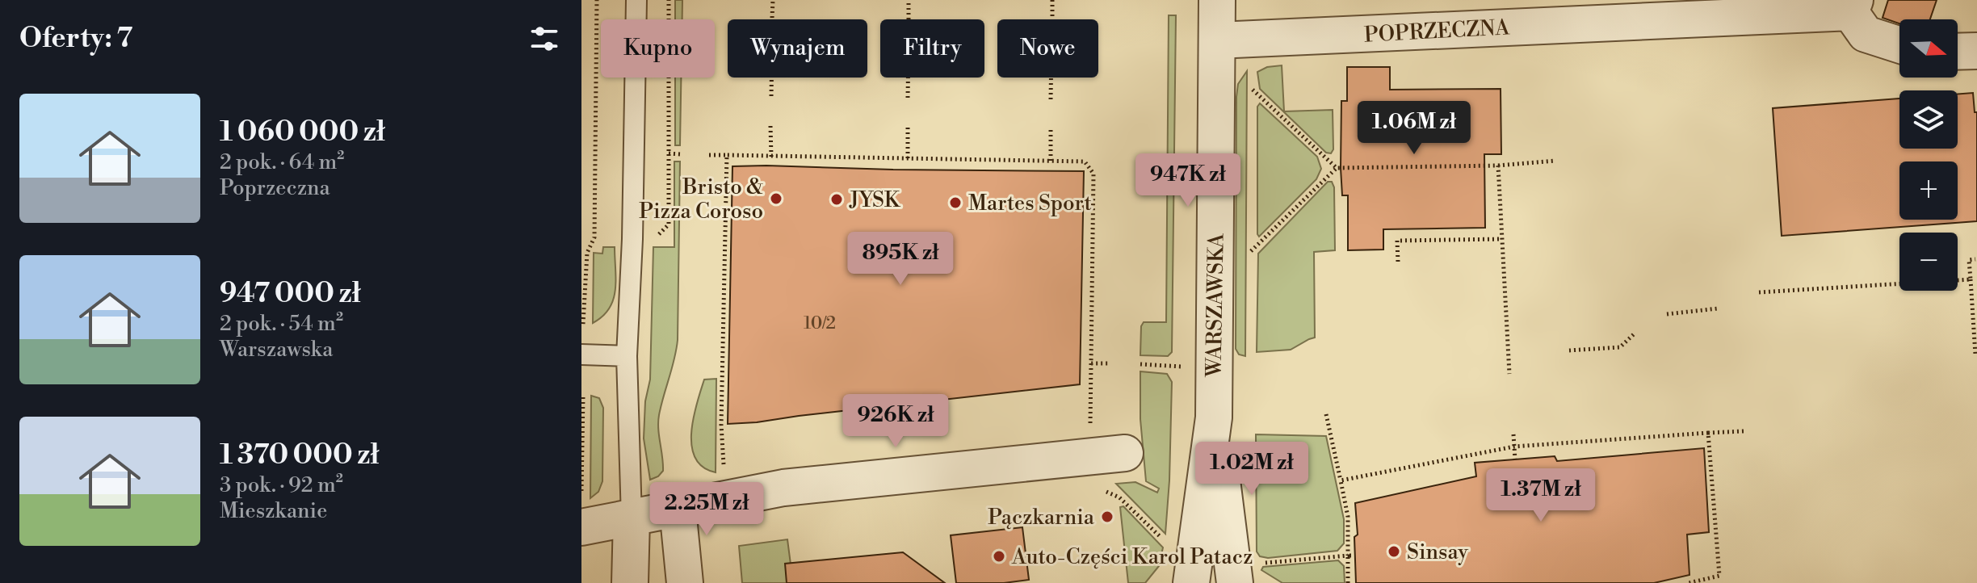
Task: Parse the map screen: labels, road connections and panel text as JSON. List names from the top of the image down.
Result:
{
  "streets": {
    "street": ["POPRZECZNA", "WARSZAWSKA"]
  },
  "crossings": [
    ["POPRZECZNA", "WARSZAWSKA"]
  ],
  "places": [
    "Bristo & Pizza Coroso",
    "JYSK",
    "Martes Sport",
    "Pączkarnia",
    "Sinsay",
    "Auto-Części Karol Patacz"
  ],
  "house_numbers": ["10/2"],
  "north": "right",
  "page": {
    "heading": "Oferty: 7",
    "map_buttons": ["+", "−"],
    "chip": [
      "Kupno",
      "Wynajem",
      "Filtry",
      "Nowe"
    ],
    "list": [
      {
        "name": "1 060 000 zł",
        "note": "2 pok. · 64 m² · Poprzeczna"
      },
      {
        "name": "947 000 zł",
        "note": "2 pok. · 54 m² · Warszawska"
      },
      {
        "name": "1 370 000 zł",
        "note": "3 pok. · 92 m² · Mieszkanie"
      }
    ],
    "price": [
      "1.06M zł",
      "947K zł",
      "895K zł",
      "926K zł",
      "1.02M zł",
      "1.37M zł",
      "2.25M zł"
    ]
  }
}
